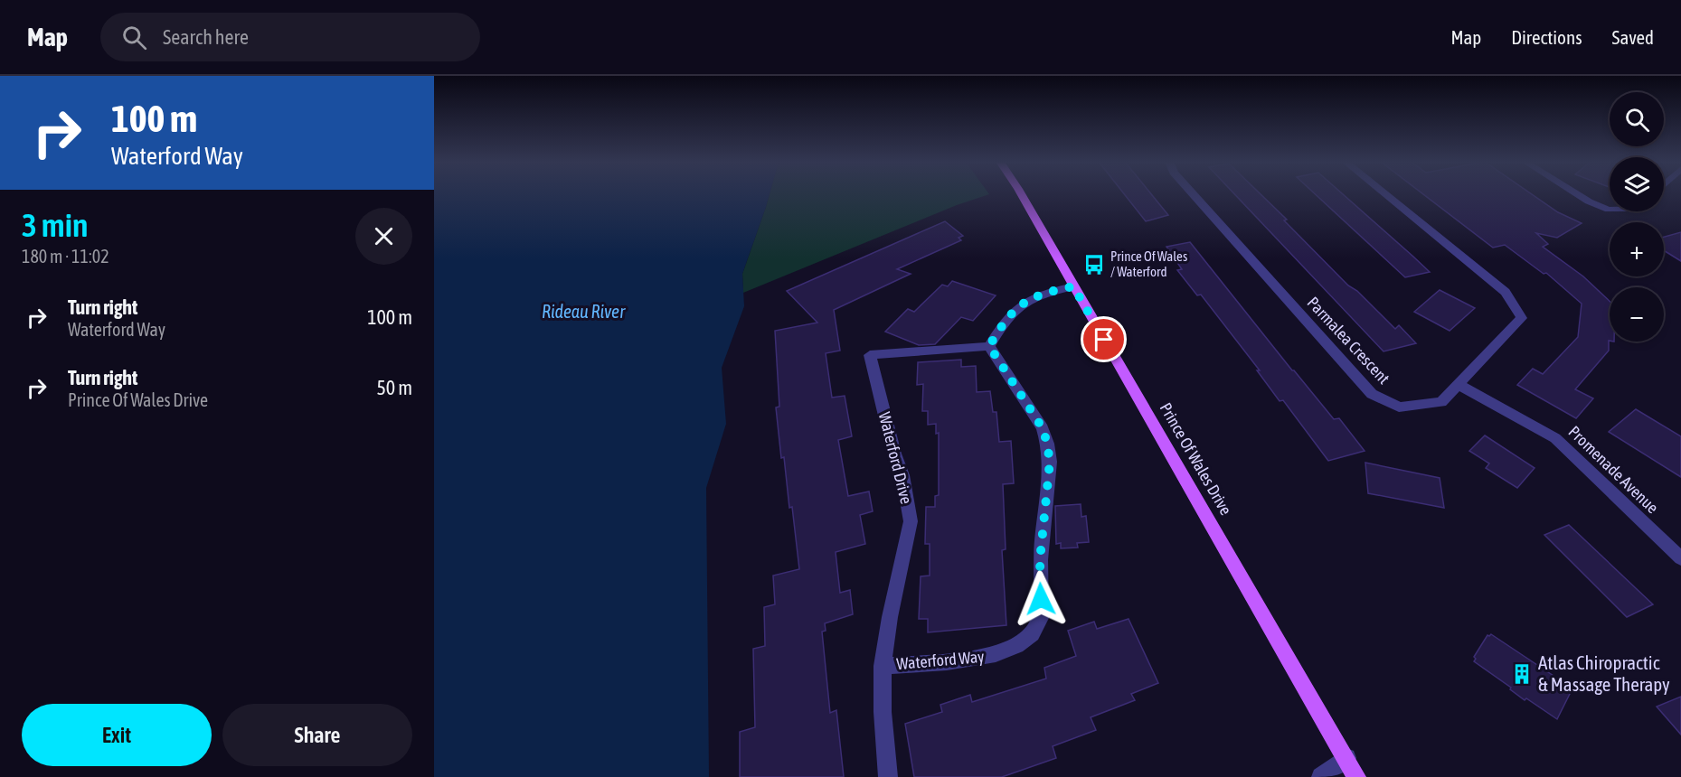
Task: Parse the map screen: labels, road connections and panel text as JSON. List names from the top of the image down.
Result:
{
  "streets": {
    "main road": ["Prince Of Wales Drive"],
    "street": [
      "Parmalea Crescent",
      "Waterford Drive",
      "Promenade Avenue",
      "Waterford Way"
    ]
  },
  "crossings": [
    ["Parmalea Crescent", "Promenade Avenue"],
    ["Waterford Drive", "Waterford Way"]
  ],
  "water": ["Rideau River"],
  "places": {
    "bus stop": ["Prince Of Wales / Waterford"],
    "building": ["Atlas Chiropractic & Massage Therapy"]
  },
  "page": {
    "header": "Map",
    "search": "Search here",
    "nav": ["Map", "Directions", "Saved"],
    "turn": ["100 m", "Waterford Way"],
    "map_buttons": ["+", "−"],
    "heading": ["3 min", "180 m · 11:02"],
    "list": [
      {
        "name": "Turn right",
        "note": "Waterford Way",
        "value": "100 m"
      },
      {
        "name": "Turn right",
        "note": "Prince Of Wales Drive",
        "value": "50 m"
      }
    ],
    "buttons": ["Exit", "Share"]
  }
}
